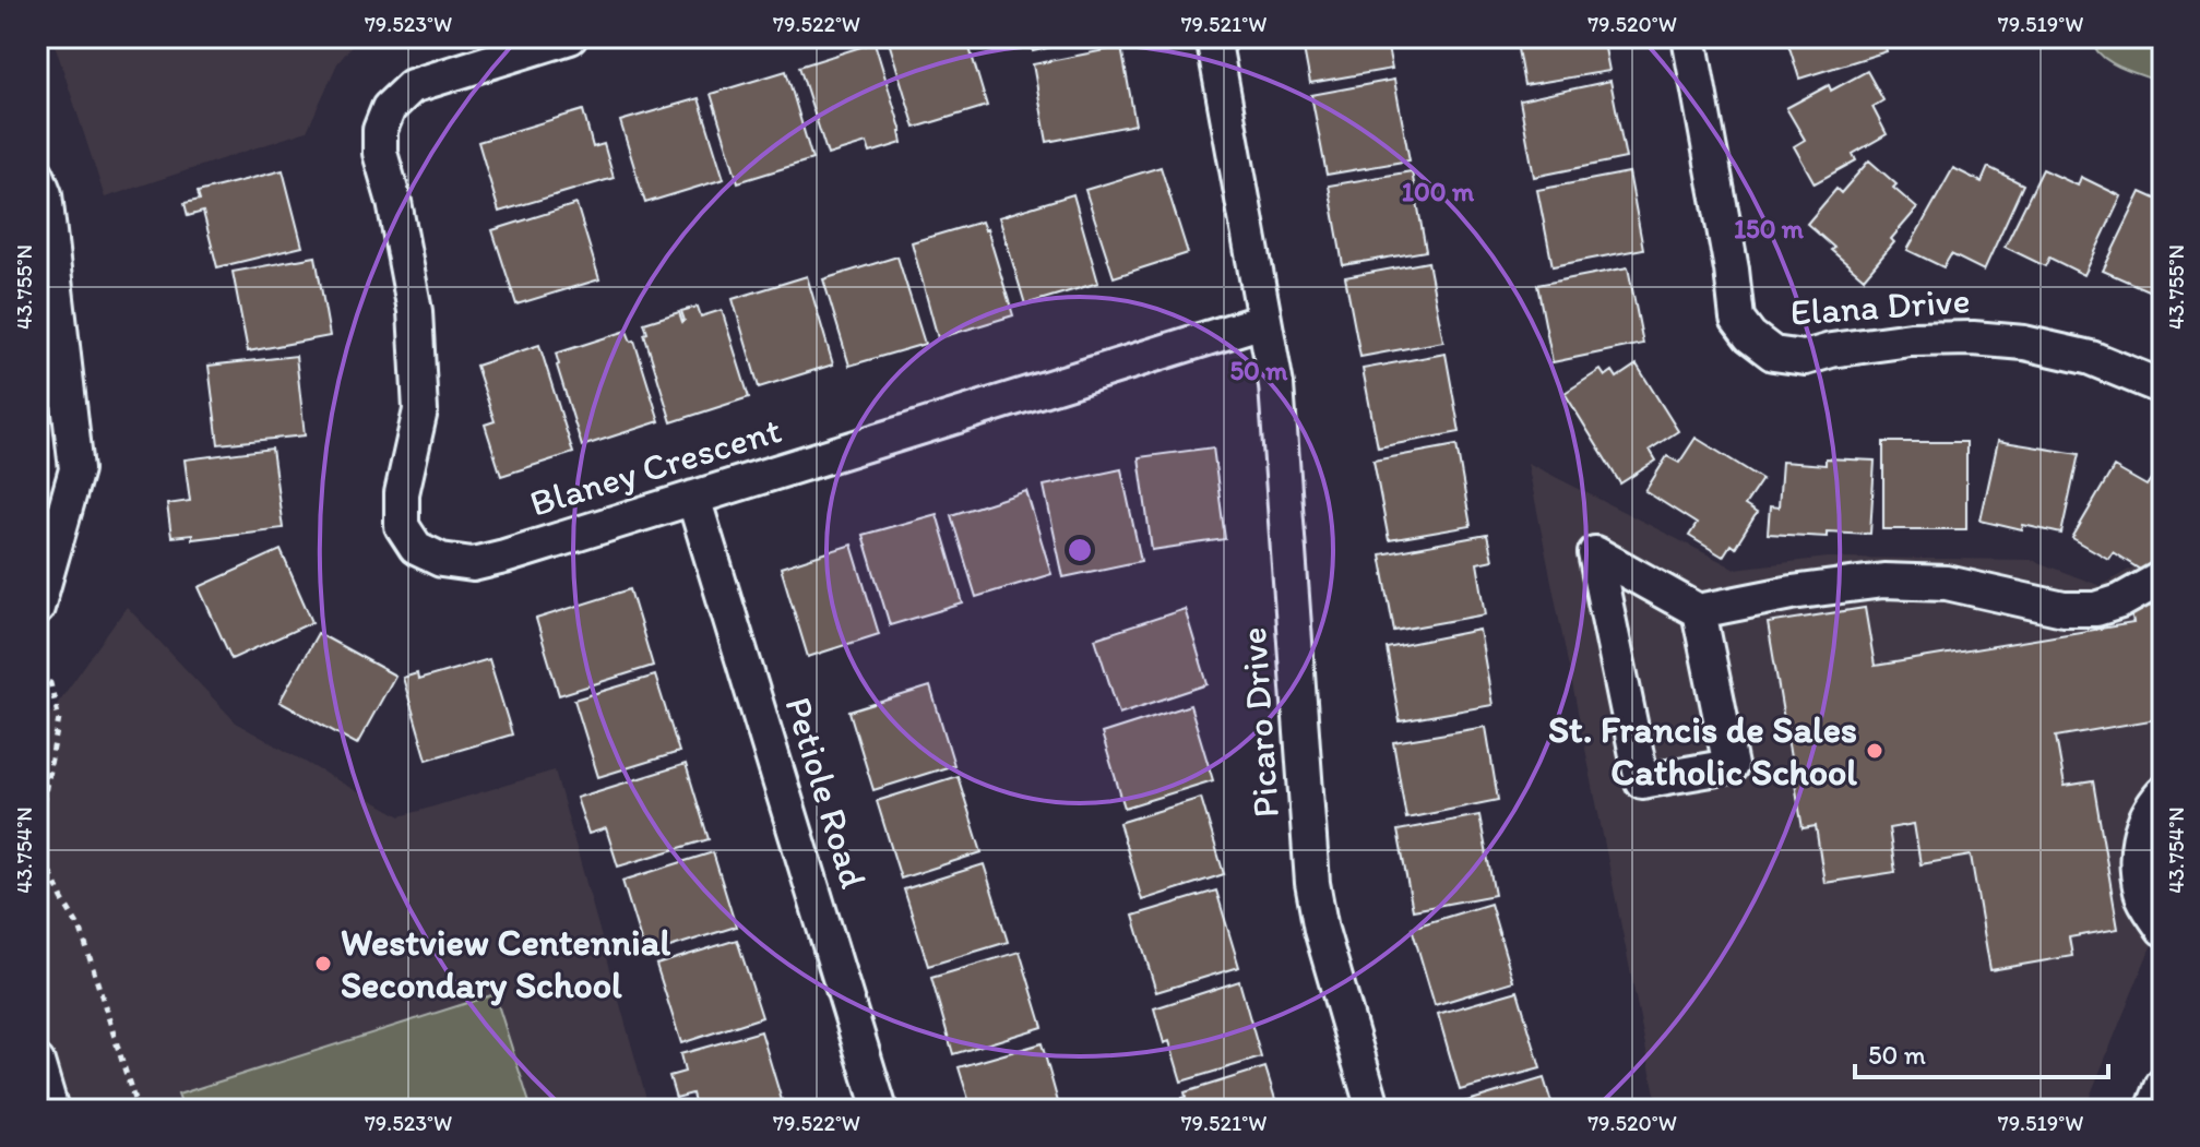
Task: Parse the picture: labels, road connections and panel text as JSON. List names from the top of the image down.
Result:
{
  "streets": {
    "street": [
      "Elana Drive",
      "Blaney Crescent",
      "Picaro Drive",
      "Petiole Road"
    ]
  },
  "crossings": [
    ["Blaney Crescent", "Picaro Drive"],
    ["Blaney Crescent", "Petiole Road"]
  ],
  "places": ["St. Francis de Sales Catholic School", "Westview Centennial Secondary School"],
  "scale_bar": "50 m",
  "coordinates": [
    "79.523°W",
    "79.522°W",
    "79.521°W",
    "79.520°W",
    "79.519°W",
    "43.755°N",
    "43.754°N"
  ],
  "rings": ["100 m", "150 m", "50 m"]
}
